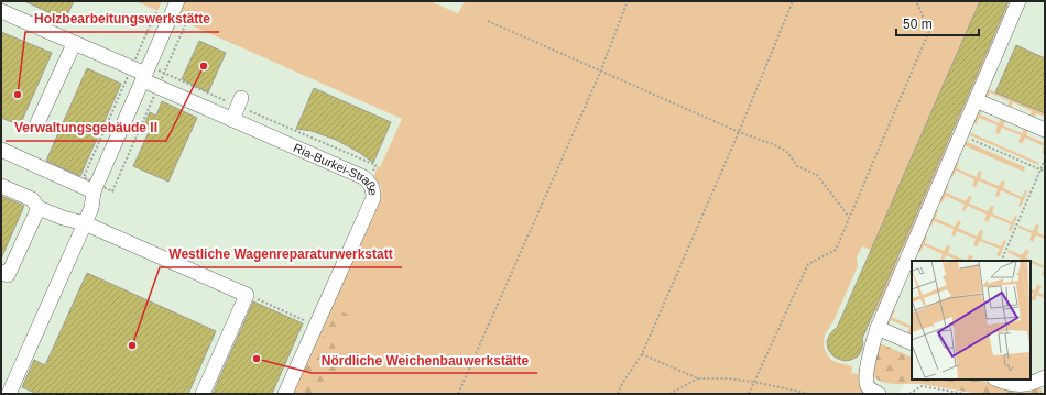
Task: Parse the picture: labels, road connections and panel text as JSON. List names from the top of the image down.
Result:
{
  "streets": {
    "street": ["Ria-Burkei-Straße"]
  },
  "places": [
    "Verwaltungsgebäude II",
    "Holzbearbeitungswerkstätte",
    "Westliche Wagenreparaturwerkstatt",
    "Nördliche Weichenbauwerkstätte"
  ],
  "scale_bar": "50 m"
}
